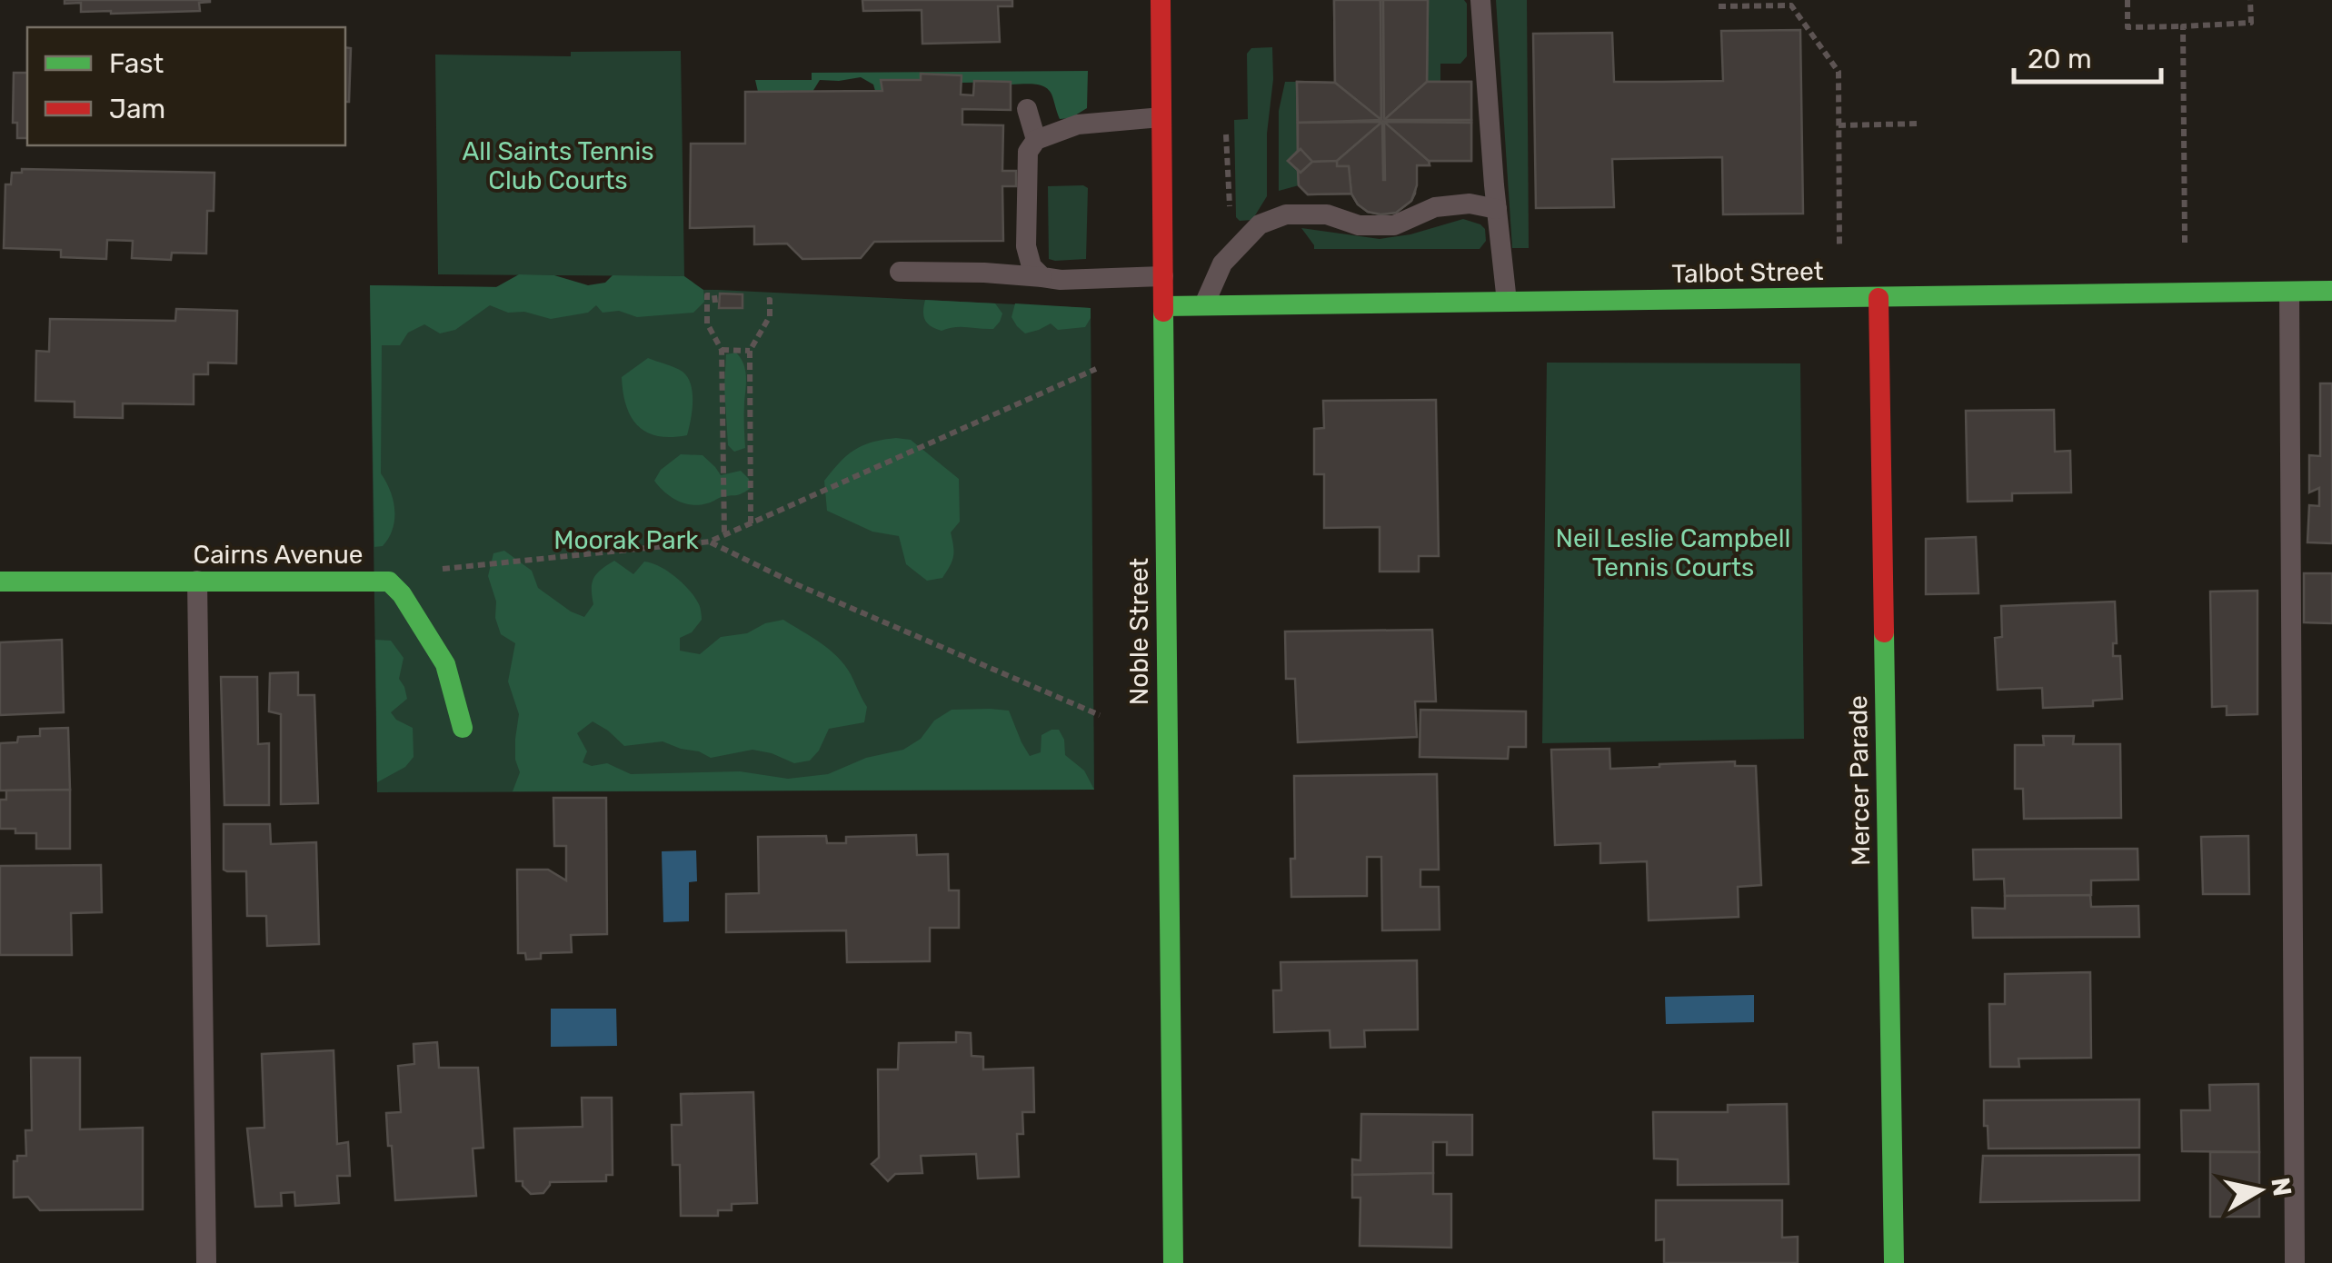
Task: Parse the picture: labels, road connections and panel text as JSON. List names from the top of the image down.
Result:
{
  "streets": {
    "street": [
      "Talbot Street",
      "Cairns Avenue",
      "Noble Street",
      "Mercer Parade"
    ]
  },
  "crossings": [
    ["Talbot Street", "Noble Street"],
    ["Talbot Street", "Mercer Parade"]
  ],
  "parks": ["All Saints Tennis Club Courts", "Neil Leslie Campbell Tennis Courts", "Moorak Park"],
  "legend": ["Fast", "Jam"],
  "scale_bar": "20 m",
  "north": "right"
}
